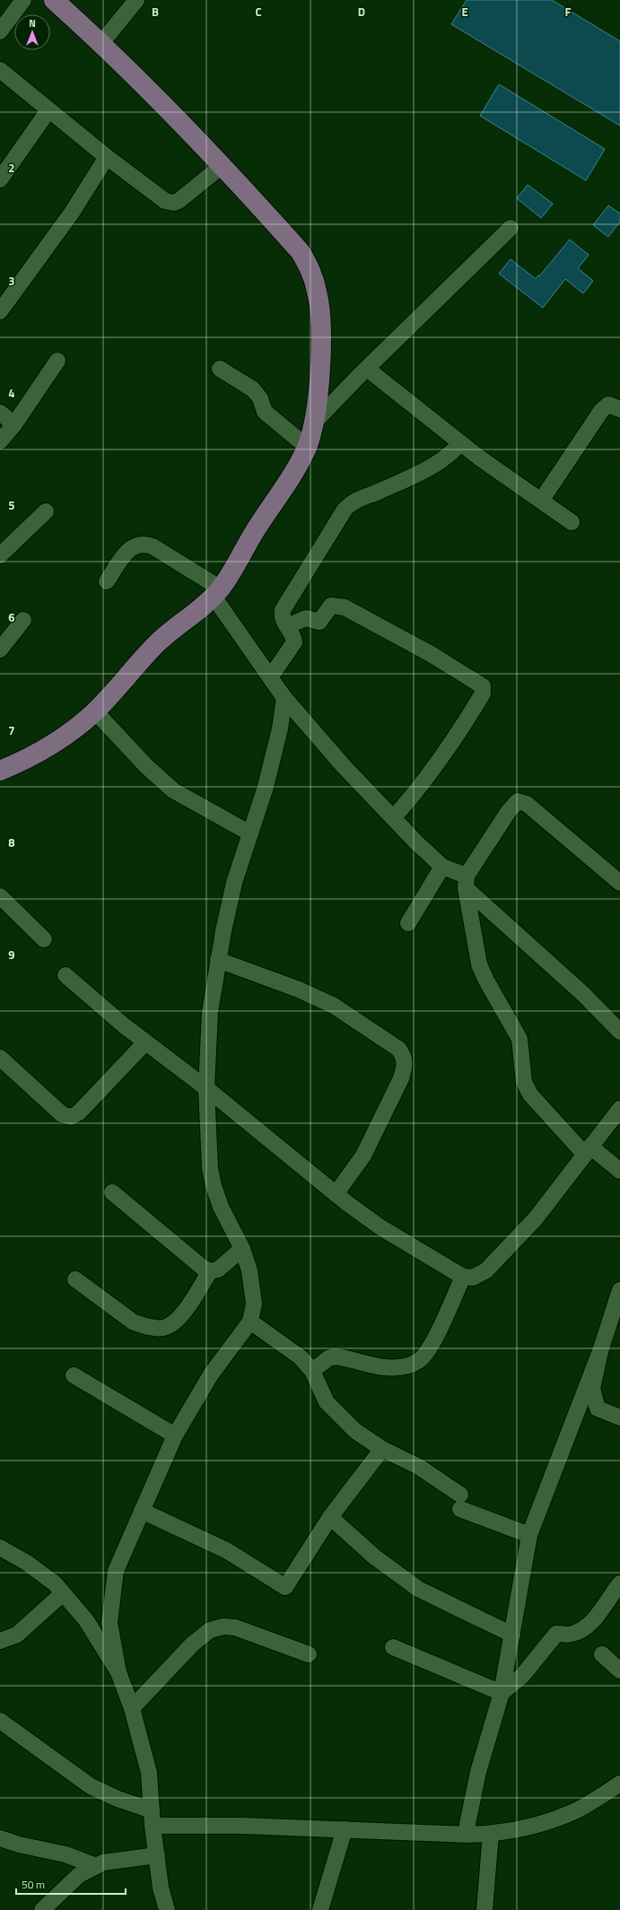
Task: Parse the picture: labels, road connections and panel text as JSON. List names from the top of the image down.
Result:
{
  "scale_bar": "50 m",
  "north": "top",
  "grid": {
    "columns": [
      "B",
      "C",
      "D",
      "E",
      "F"
    ],
    "rows": [
      "2",
      "3",
      "4",
      "5",
      "6",
      "7",
      "8",
      "9"
    ]
  }
}
